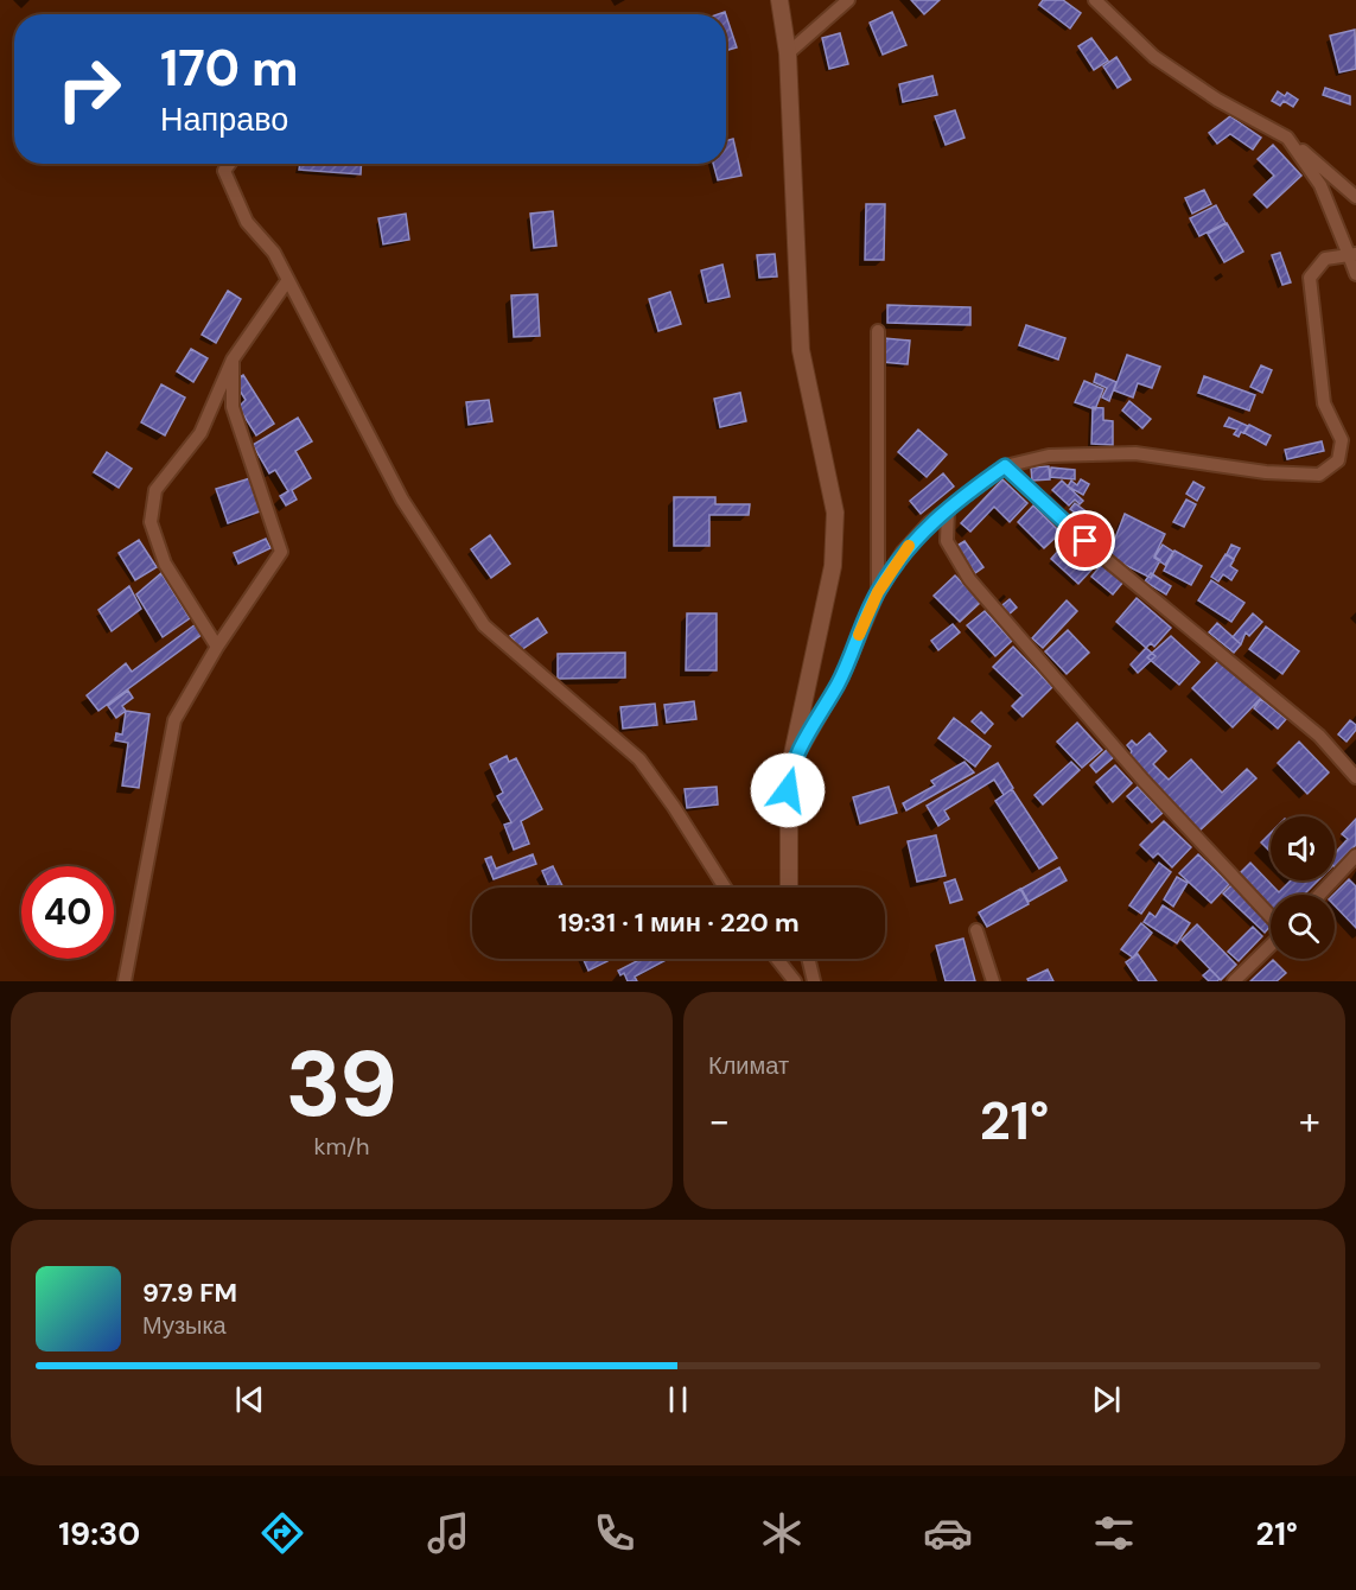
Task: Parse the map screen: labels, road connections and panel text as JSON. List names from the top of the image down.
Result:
{
  "page": {
    "turn": ["170 m", "Направо"],
    "limit": "40",
    "trip": "19:31 · 1 мин · 220 m",
    "tile": [
      ["39", "km/h"],
      "Климат"
    ],
    "heat": ["−", "21°", "+"],
    "song": ["97.9 FM", "Музыка"],
    "tabs": ["19:30", "21°"]
  }
}
